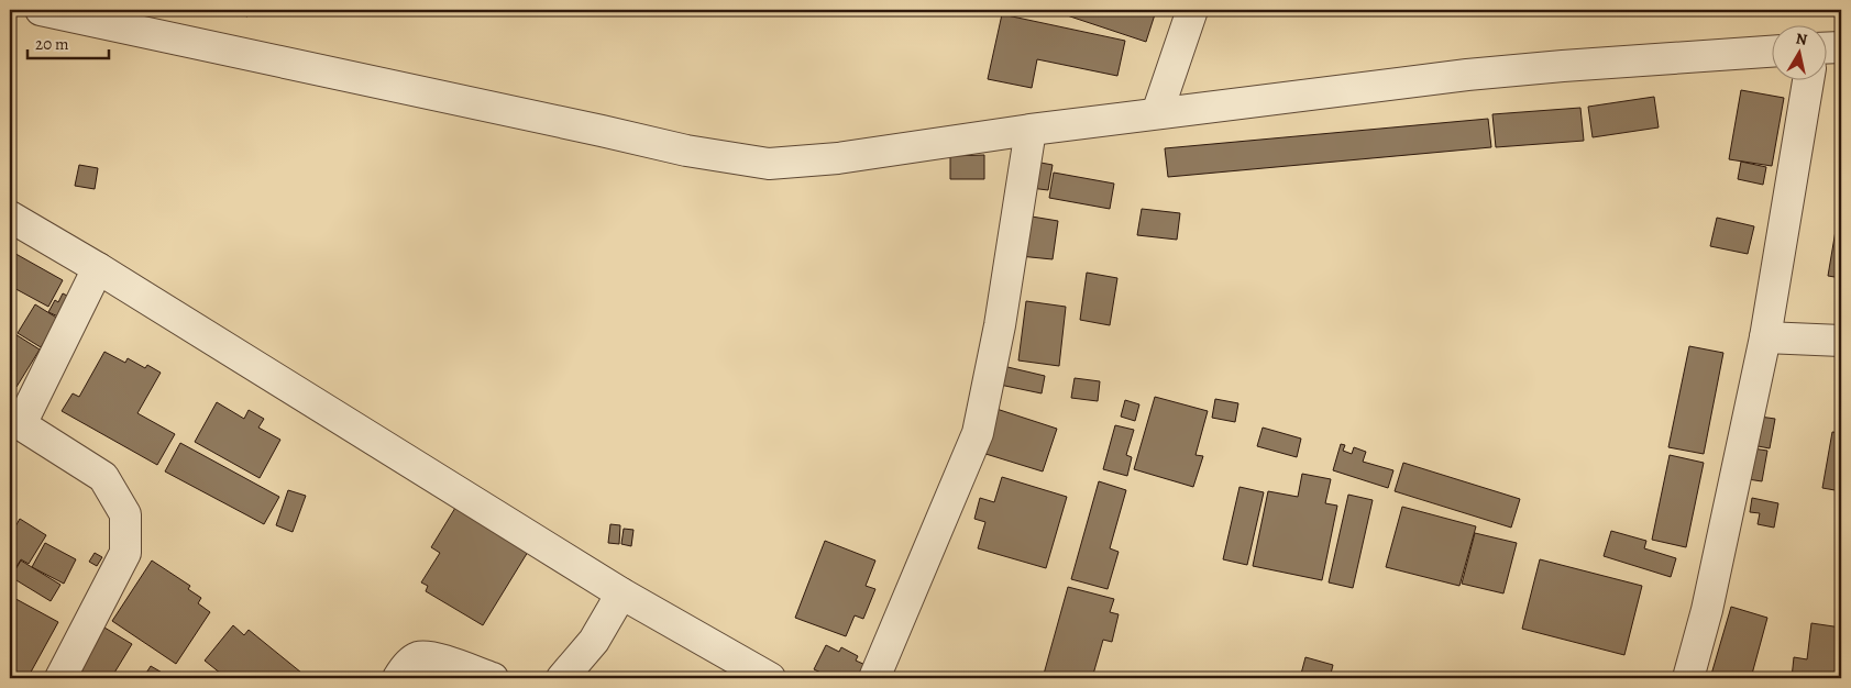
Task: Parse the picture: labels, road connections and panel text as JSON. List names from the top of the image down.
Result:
{
  "scale_bar": "20 m",
  "north": "top"
}
